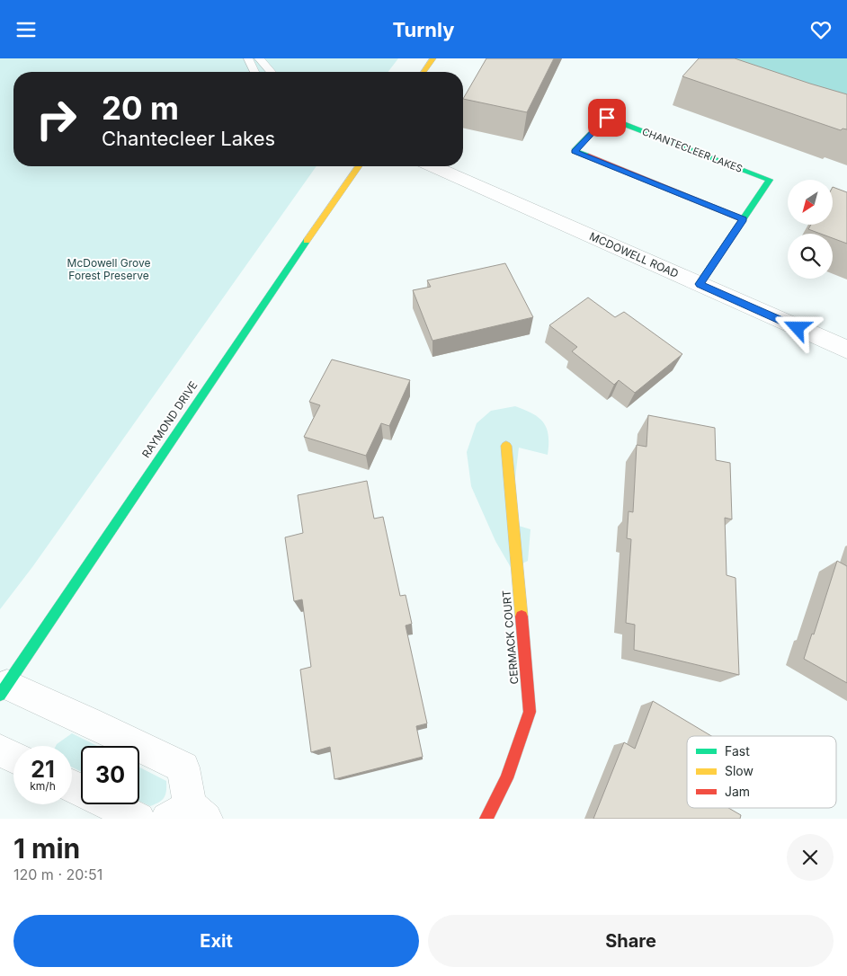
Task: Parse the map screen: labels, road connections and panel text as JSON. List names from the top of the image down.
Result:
{
  "streets": {
    "street": [
      "CHANTECLEER LAKES",
      "MCDOWELL ROAD",
      "RAYMOND DRIVE",
      "CERMACK COURT"
    ]
  },
  "crossings": [
    ["CHANTECLEER LAKES", "MCDOWELL ROAD"]
  ],
  "parks": ["McDowell Grove Forest Preserve"],
  "legend": ["Fast", "Slow", "Jam"],
  "north": "bottom left",
  "page": {
    "header": "Turnly",
    "turn": ["20 m", "Chantecleer Lakes"],
    "speed": "21 km/h",
    "limit": "30",
    "heading": ["1 min", "120 m · 20:51"],
    "buttons": ["Exit", "Share"]
  }
}
